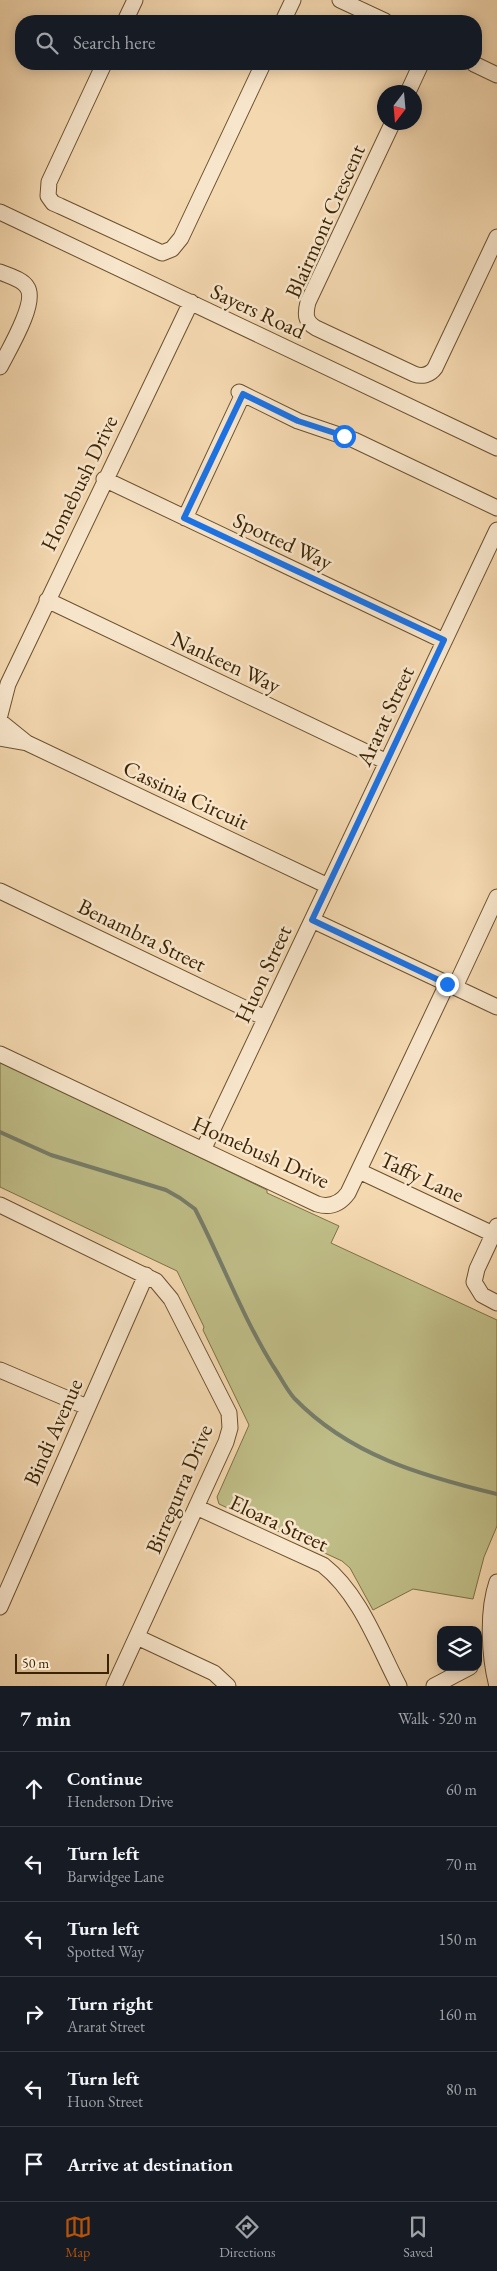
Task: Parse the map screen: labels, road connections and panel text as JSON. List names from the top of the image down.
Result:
{
  "streets": {
    "street": [
      "Blairmont Crescent",
      "Sayers Road",
      "Homebush Drive",
      "Spotted Way",
      "Nankeen Way",
      "Ararat Street",
      "Cassinia Circuit",
      "Benambra Street",
      "Huon Street",
      "Taffy Lane",
      "Bindi Avenue",
      "Birregurra Drive",
      "Eloara Street"
    ]
  },
  "crossings": [
    ["Sayers Road", "Homebush Drive"],
    ["Homebush Drive", "Spotted Way"],
    ["Homebush Drive", "Nankeen Way"],
    ["Homebush Drive", "Cassinia Circuit"],
    ["Homebush Drive", "Huon Street"],
    ["Homebush Drive", "Taffy Lane"],
    ["Spotted Way", "Ararat Street"],
    ["Nankeen Way", "Ararat Street"],
    ["Ararat Street", "Cassinia Circuit"],
    ["Ararat Street", "Huon Street"],
    ["Benambra Street", "Huon Street"],
    ["Bindi Avenue", "Birregurra Drive"],
    ["Birregurra Drive", "Eloara Street"]
  ],
  "scale_bar": "50 m",
  "north": "bottom",
  "page": {
    "search": "Search here",
    "scale": "50 m",
    "heading": ["7 min", "Walk · 520 m"],
    "list": [
      ["Continue", "Henderson Drive", "60 m"],
      ["Turn left", "Barwidgee Lane", "70 m"],
      ["Turn left", "Spotted Way", "150 m"],
      ["Turn right", "Ararat Street", "160 m"],
      ["Turn left", "Huon Street", "80 m"],
      "Arrive at destination"
    ],
    "nav": ["Map", "Directions", "Saved"]
  }
}
